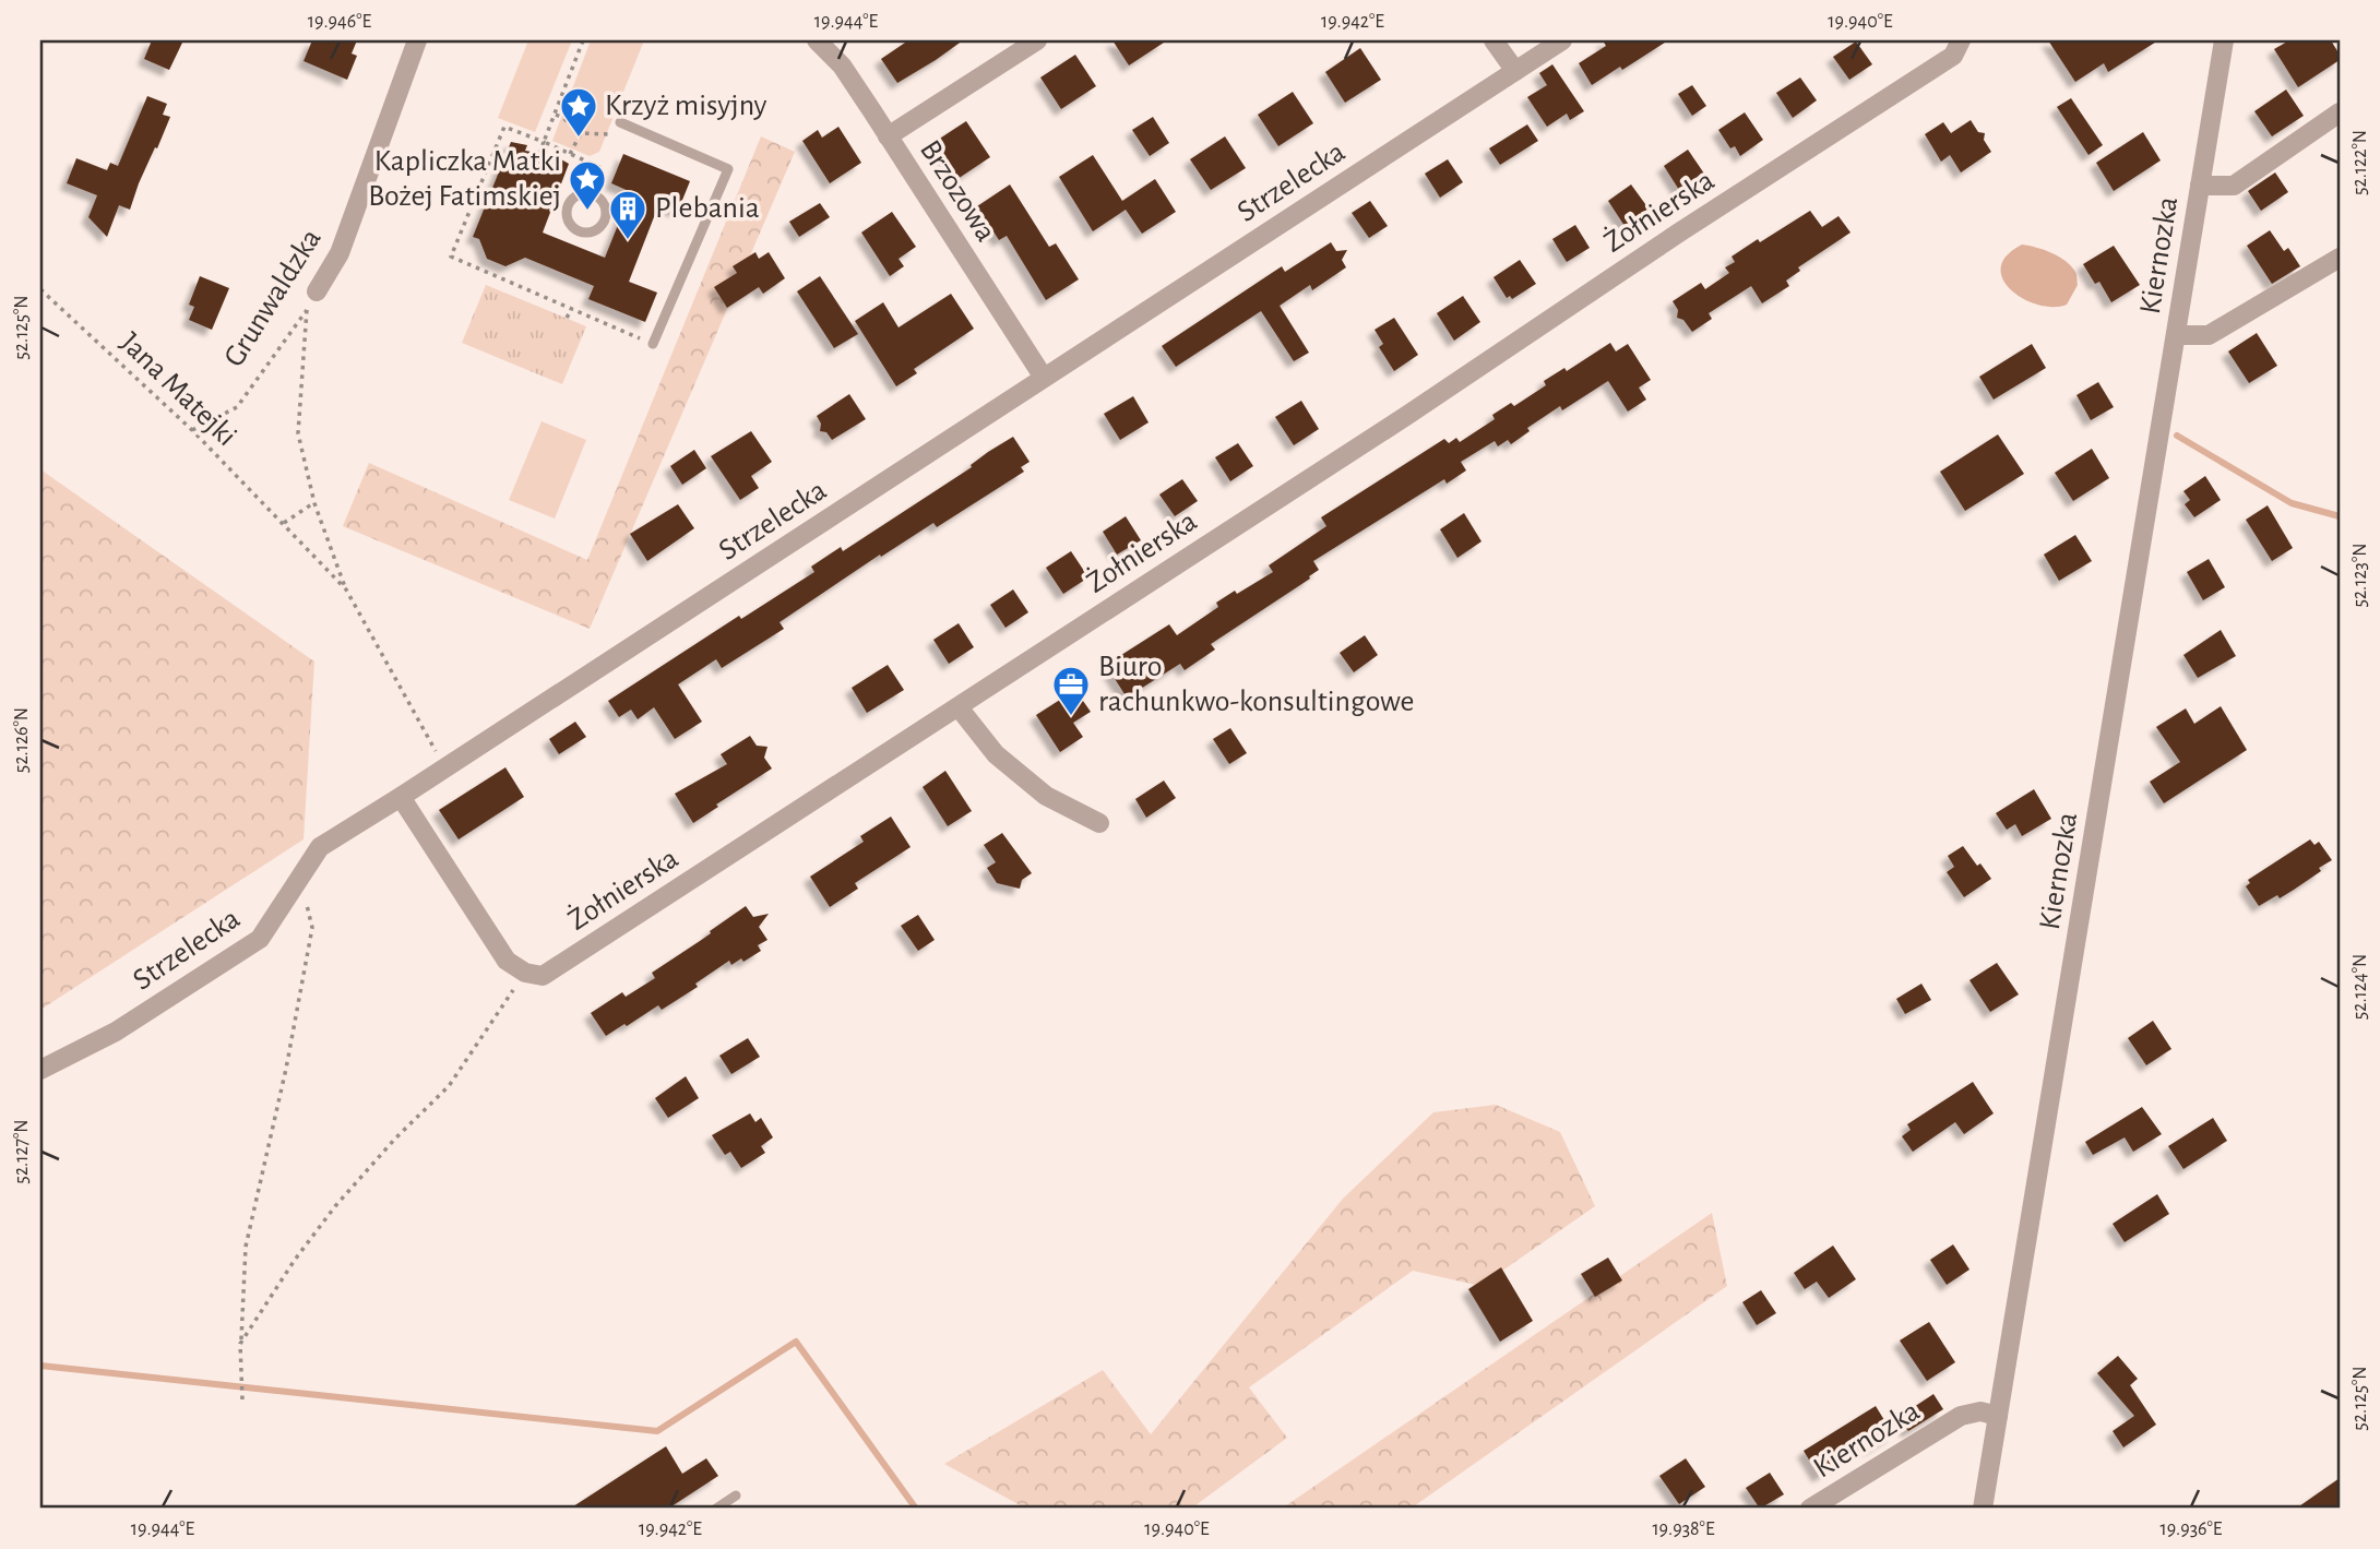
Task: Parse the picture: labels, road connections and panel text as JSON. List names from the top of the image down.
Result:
{
  "streets": {
    "street": [
      "Strzelecka",
      "Brzozowa",
      "Żołnierska",
      "Kiernozka",
      "Grunwaldzka"
    ],
    "path": ["Jana Matejki"]
  },
  "crossings": [
    ["Strzelecka", "Brzozowa"],
    ["Strzelecka", "Jana Matejki"],
    ["Grunwaldzka", "Jana Matejki"]
  ],
  "places": {
    "place": ["Krzyż misyjny", "Kapliczka Matki Bożej Fatimskiej"],
    "building": ["Plebania"],
    "office": ["Biuro rachunkwo-konsultingowe"]
  },
  "coordinates": [
    "19.946°E",
    "19.944°E",
    "19.942°E",
    "19.940°E",
    "52.122°N",
    "52.125°N",
    "52.123°N",
    "52.126°N",
    "52.124°N",
    "52.127°N",
    "19.938°E",
    "19.936°E"
  ]
}
